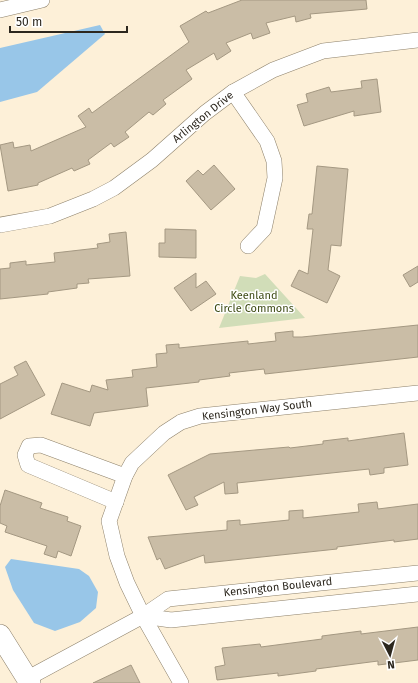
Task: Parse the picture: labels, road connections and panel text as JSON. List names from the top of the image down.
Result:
{
  "streets": {
    "street": ["Arlington Drive", "Kensington Way South", "Kensington Boulevard"]
  },
  "crossings": [
    ["Kensington Way South", "Kensington Boulevard"]
  ],
  "parks": ["Keenland Circle Commons"],
  "scale_bar": "50 m",
  "north": "bottom"
}
